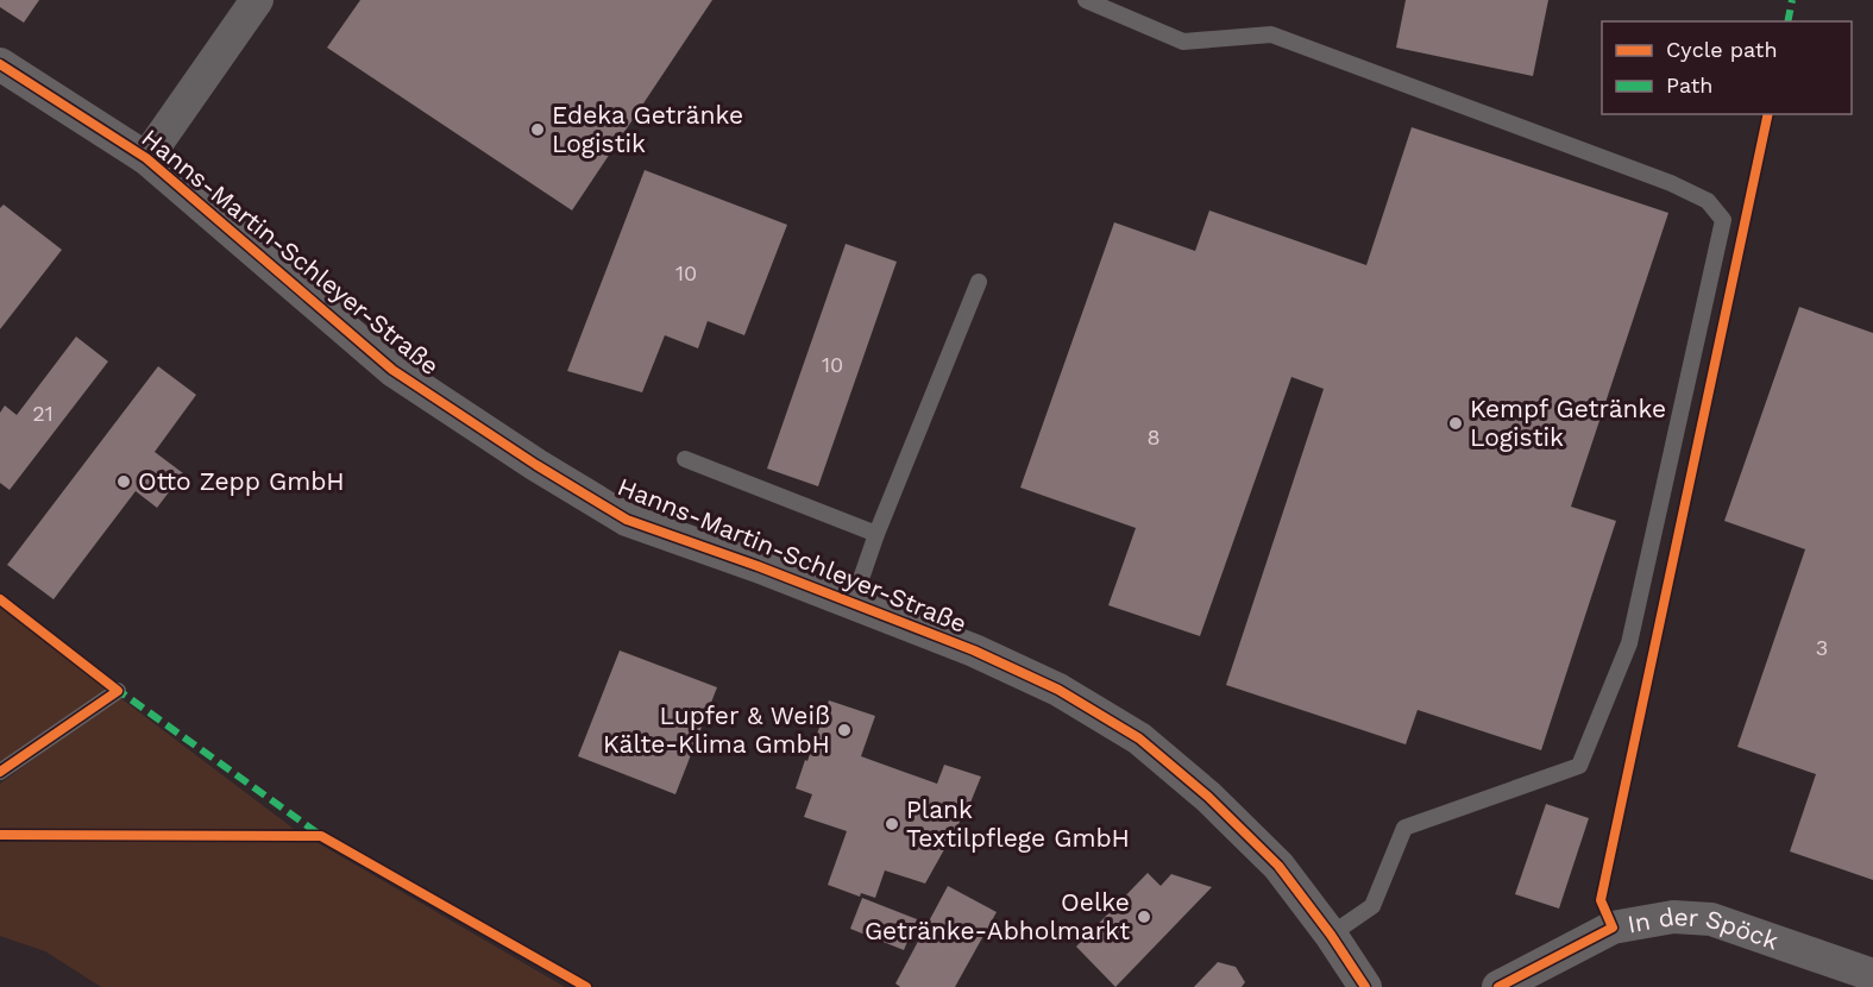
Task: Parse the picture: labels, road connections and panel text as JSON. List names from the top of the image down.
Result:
{
  "streets": {
    "street": ["Hanns-Martin-Schleyer-Straße", "In der Spöck"]
  },
  "places": [
    "Edeka Getränke Logistik",
    "Kempf Getränke Logistik",
    "Otto Zepp GmbH",
    "Lupfer & Weiß Kälte-Klima GmbH",
    "Plank Textilpflege GmbH",
    "Oelke Getränke-Abholmarkt"
  ],
  "house_numbers": [
    "10",
    "10",
    "21",
    "8",
    "3"
  ],
  "legend": ["Cycle path", "Path"]
}
